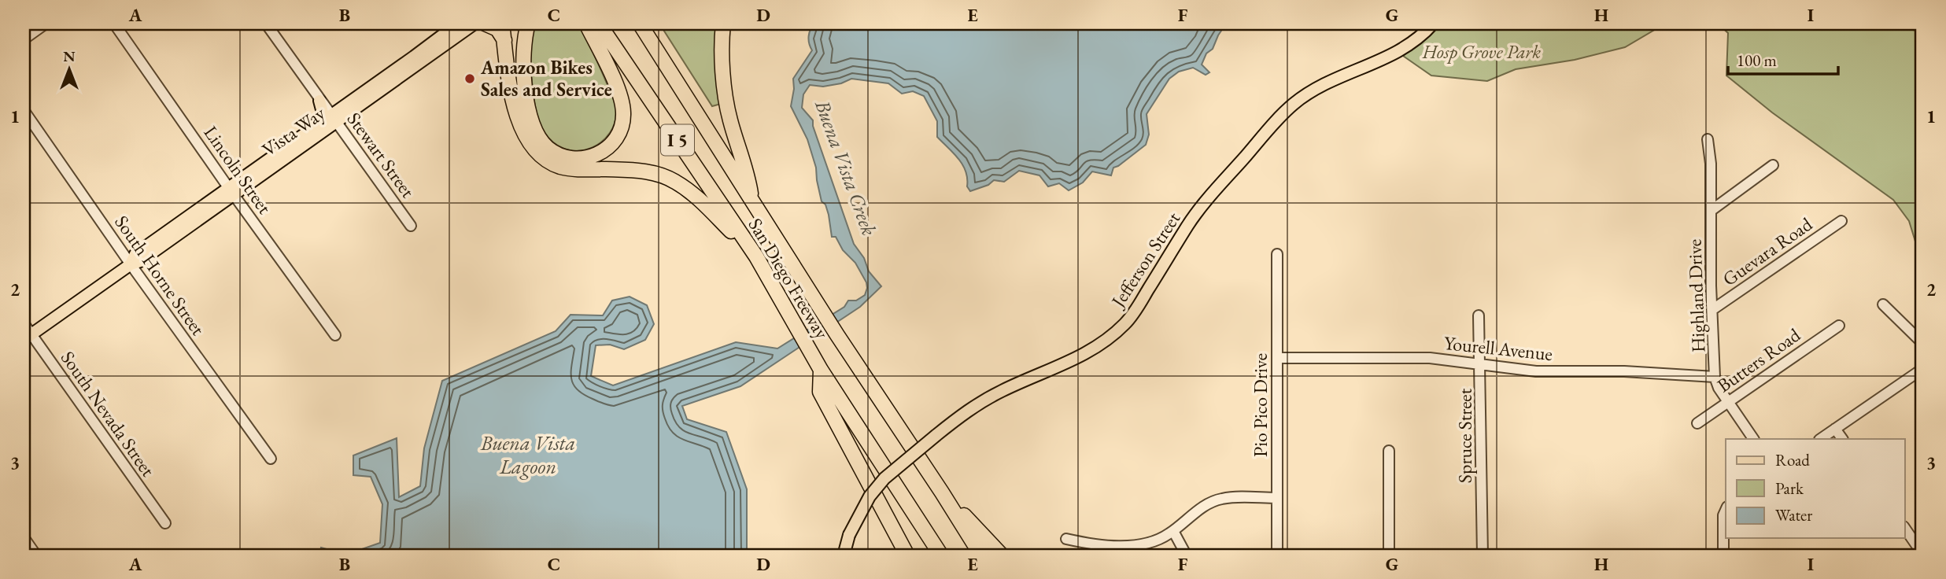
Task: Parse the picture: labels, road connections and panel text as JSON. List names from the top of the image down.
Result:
{
  "streets": {
    "highway": ["I 5", "San Diego Freeway"],
    "main road": ["Vista Way", "Jefferson Street"],
    "street": [
      "Stewart Street",
      "Lincoln Street",
      "Guevara Road",
      "South Horne Street",
      "Highland Drive",
      "Yourell Avenue",
      "Butters Road",
      "Pio Pico Drive",
      "South Nevada Street",
      "Spruce Street"
    ]
  },
  "crossings": [
    ["Vista Way", "Stewart Street"],
    ["Vista Way", "Lincoln Street"],
    ["Vista Way", "South Horne Street"],
    ["Vista Way", "South Nevada Street"],
    ["Guevara Road", "Highland Drive"],
    ["Highland Drive", "Yourell Avenue"],
    ["Highland Drive", "Butters Road"],
    ["Yourell Avenue", "Pio Pico Drive"],
    ["Yourell Avenue", "Spruce Street"]
  ],
  "water": ["Buena Vista Creek", "Buena Vista Lagoon"],
  "parks": ["Hosp Grove Park"],
  "places": ["Amazon Bikes Sales and Service"],
  "legend": ["Road", "Park", "Water"],
  "scale_bar": "100 m",
  "north": "top",
  "grid": {
    "columns": [
      "A",
      "B",
      "C",
      "D",
      "E",
      "F",
      "G",
      "H",
      "I"
    ],
    "rows": ["1", "2", "3"]
  }
}
